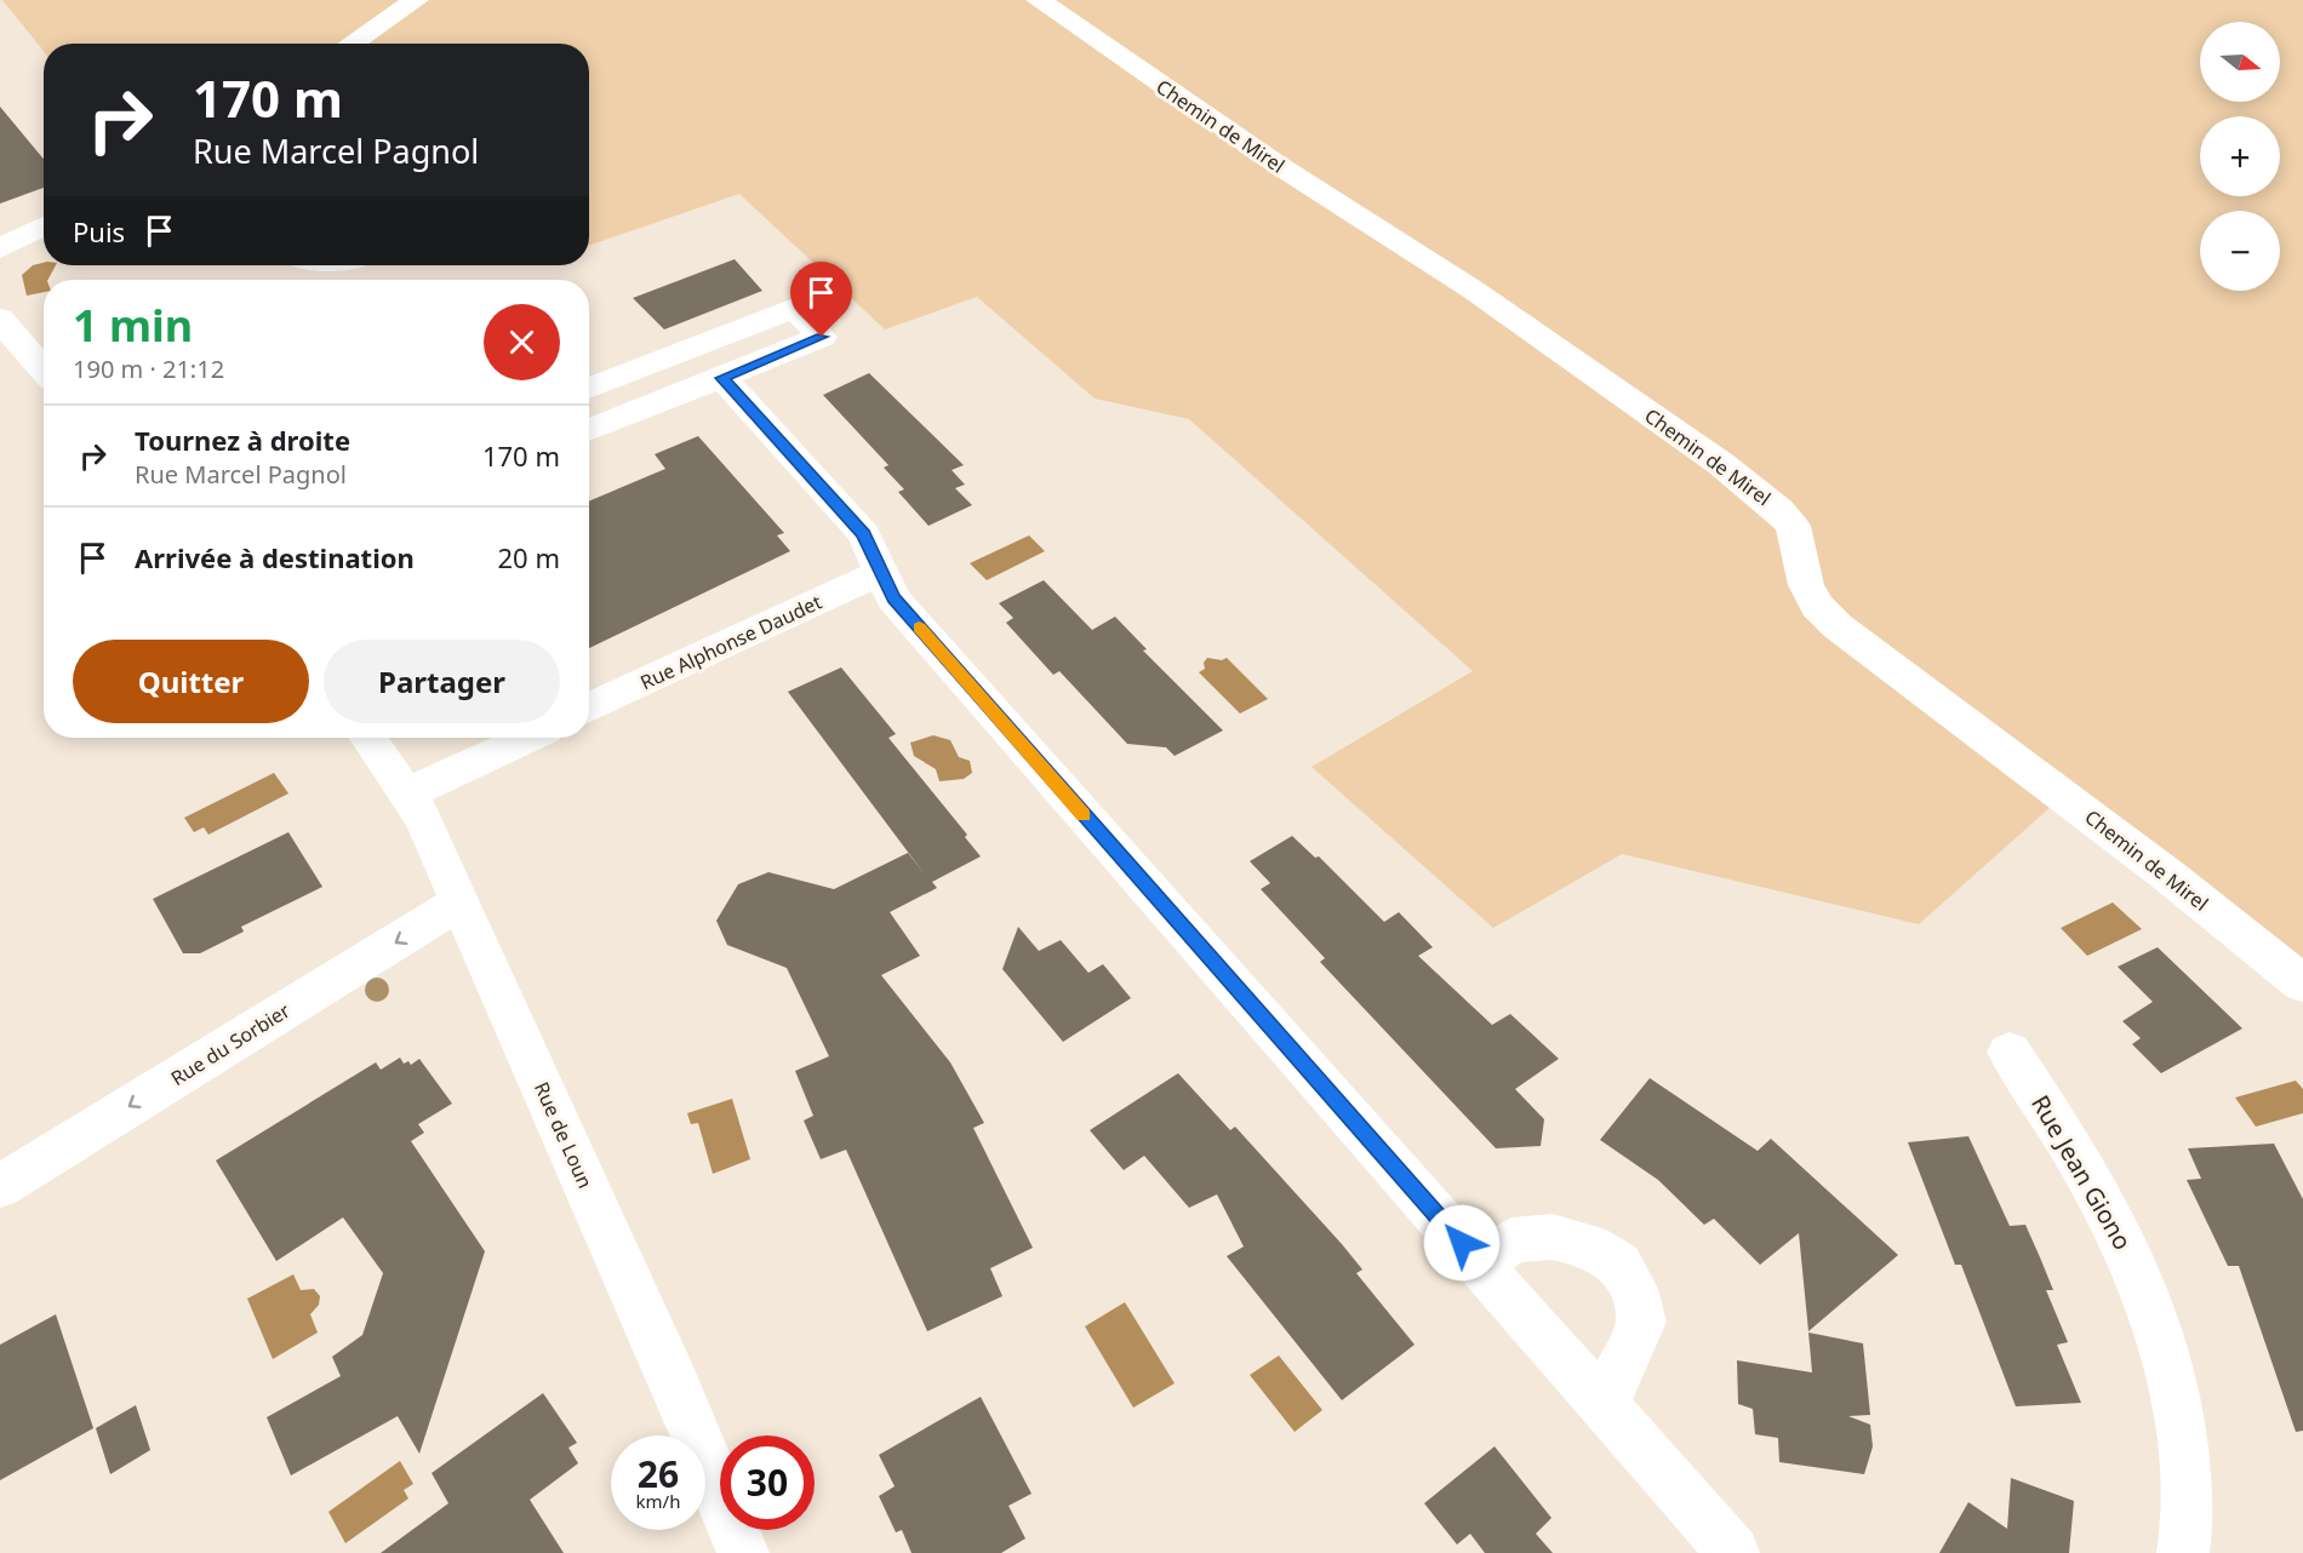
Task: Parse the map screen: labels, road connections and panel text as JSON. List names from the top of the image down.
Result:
{
  "streets": {
    "street": [
      "Chemin de Mirel",
      "Rue Alphonse Daudet",
      "Rue du Sorbier",
      "Rue de Loun",
      "Rue Jean Giono"
    ]
  },
  "crossings": [
    ["Rue du Sorbier", "Rue de Loun"]
  ],
  "one_way": ["Rue du Sorbier"],
  "north": "right",
  "page": {
    "map_buttons": ["+", "−"],
    "turn": ["170 m", "Rue Marcel Pagnol"],
    "then": "Puis",
    "heading": ["1 min", "190 m · 21:12"],
    "list": [
      {
        "name": "Tournez à droite",
        "note": "Rue Marcel Pagnol",
        "value": "170 m"
      },
      {
        "name": "Arrivée à destination",
        "value": "20 m"
      }
    ],
    "buttons": ["Quitter", "Partager"],
    "speed": "26 km/h",
    "limit": "30"
  }
}
